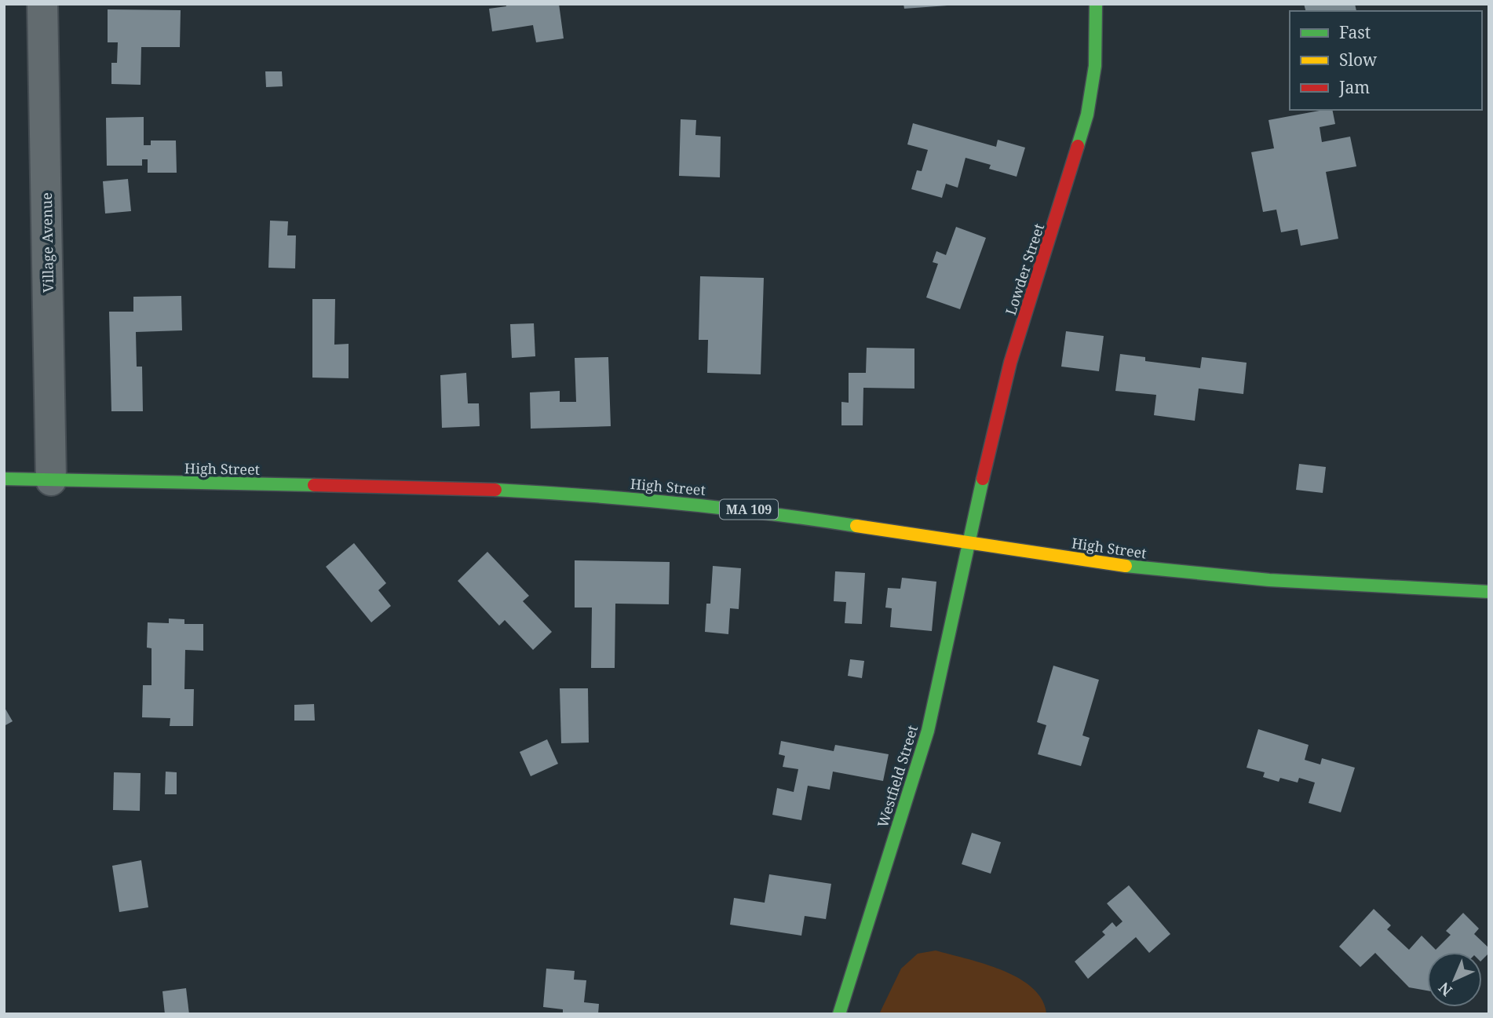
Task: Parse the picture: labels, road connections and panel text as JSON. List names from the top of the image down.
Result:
{
  "streets": {
    "main road": [
      "Lowder Street",
      "High Street",
      "MA 109",
      "Westfield Street"
    ],
    "street": ["Village Avenue"]
  },
  "crossings": [
    ["Village Avenue", "High Street"],
    ["Lowder Street", "High Street"],
    ["Lowder Street", "Westfield Street"],
    ["High Street", "Westfield Street"]
  ],
  "legend": ["Fast", "Slow", "Jam"],
  "north": "bottom left"
}
